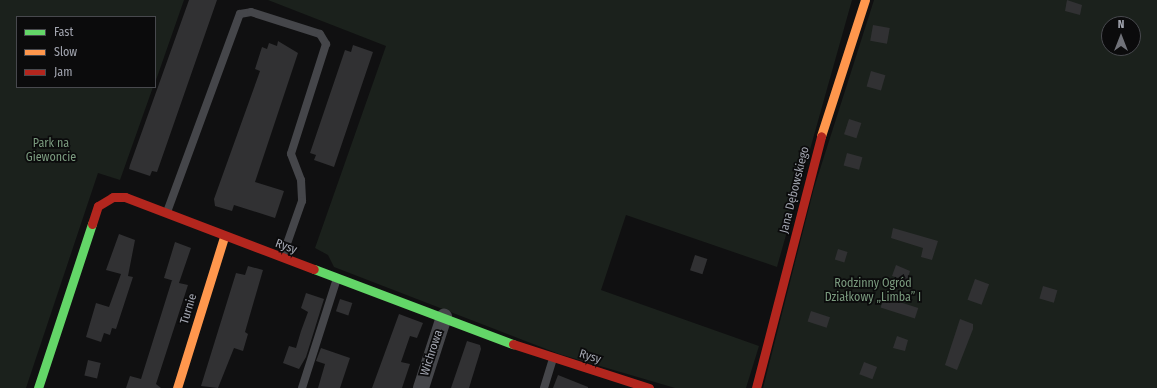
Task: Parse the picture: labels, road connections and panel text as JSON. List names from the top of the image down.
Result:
{
  "streets": {
    "street": [
      "Jana Dębowskiego",
      "Rysy",
      "Turnie",
      "Wichrowa"
    ]
  },
  "crossings": [
    ["Rysy", "Turnie"],
    ["Rysy", "Wichrowa"]
  ],
  "parks": ["Park na Giewoncie", "Rodzinny Ogród Działkowy „Limba” I"],
  "legend": ["Fast", "Slow", "Jam"],
  "north": "top"
}
